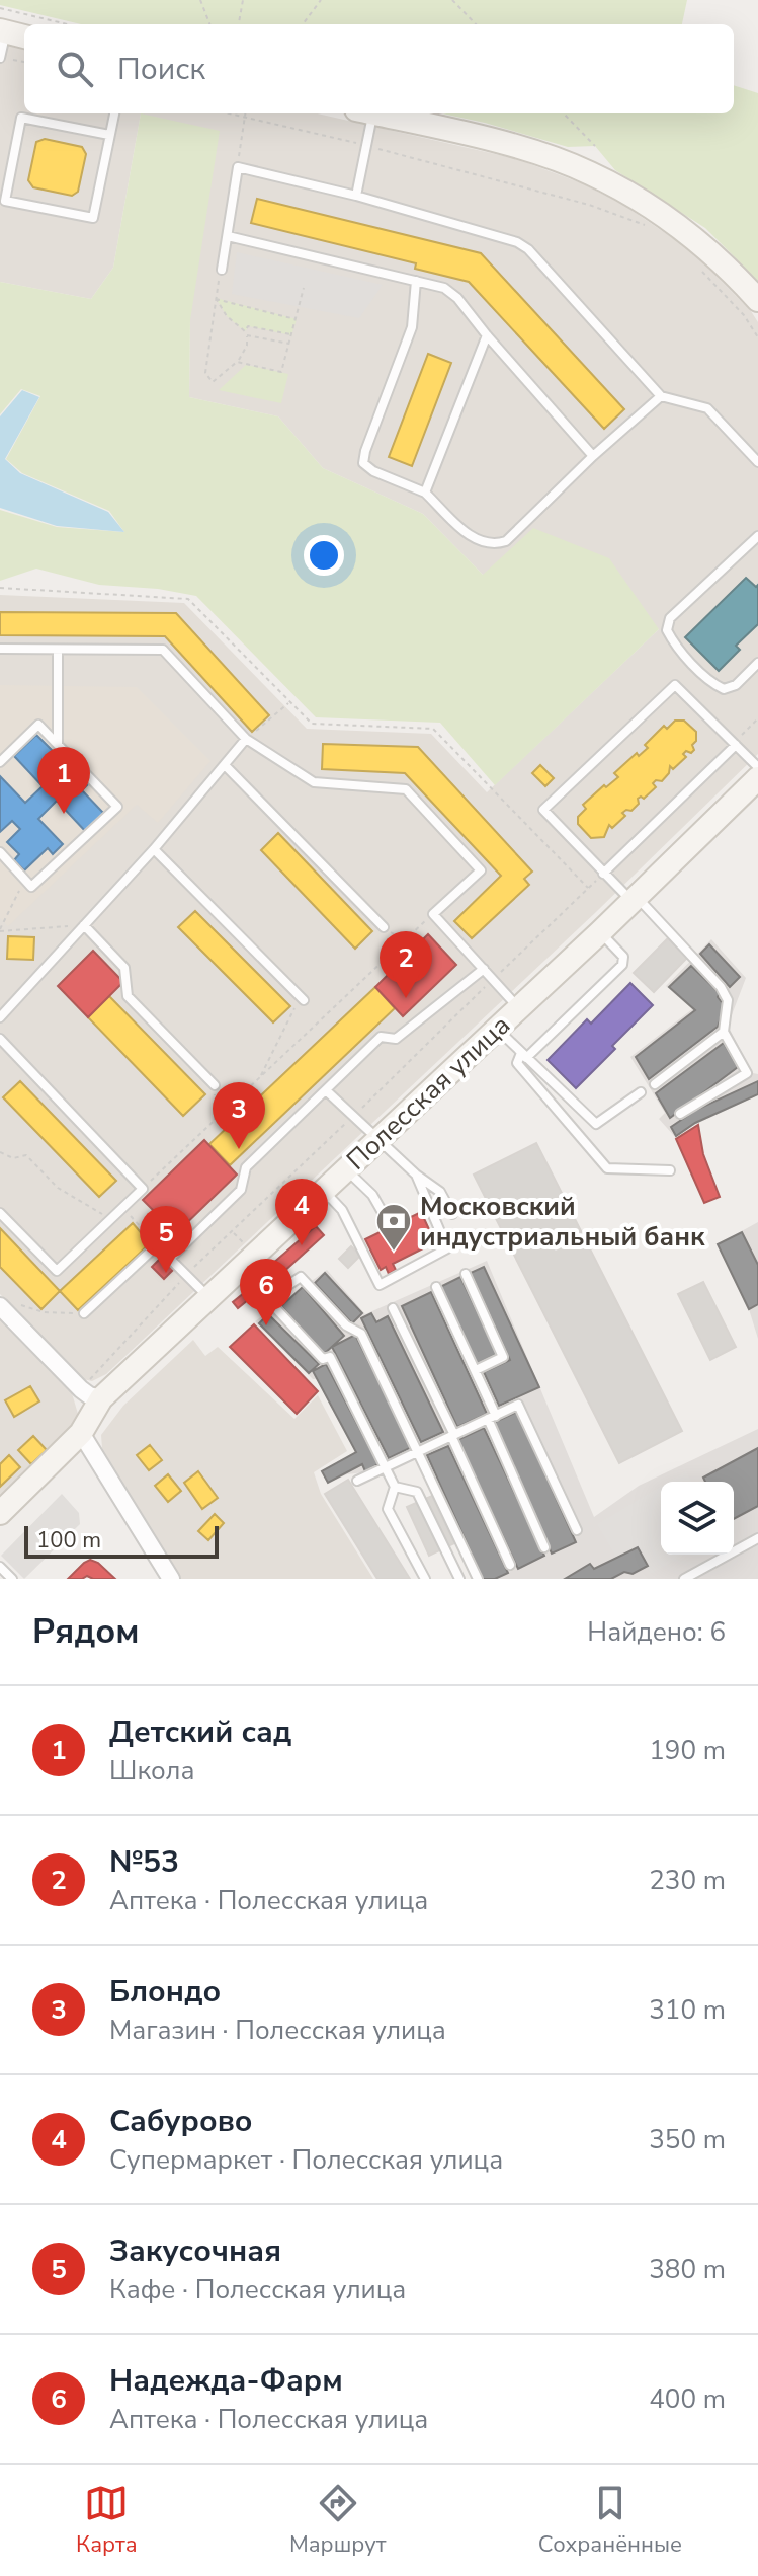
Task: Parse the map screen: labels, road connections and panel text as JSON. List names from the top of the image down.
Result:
{
  "streets": {
    "street": ["Полесская улица"]
  },
  "places": {
    "bank": ["Московский индустриальный банк"]
  },
  "scale_bar": "100 m",
  "page": {
    "search": "Поиск",
    "pins": [
      "1",
      "2",
      "3",
      "4",
      "5",
      "6"
    ],
    "scale": "100 m",
    "heading": ["Рядом", "Найдено: 6"],
    "list": [
      {
        "mark": "1",
        "name": "Детский сад",
        "note": "Школа",
        "value": "190 m"
      },
      {
        "mark": "2",
        "name": "№53",
        "note": "Аптека · Полесская улица",
        "value": "230 m"
      },
      {
        "mark": "3",
        "name": "Блондо",
        "note": "Магазин · Полесская улица",
        "value": "310 m"
      },
      {
        "mark": "4",
        "name": "Сабурово",
        "note": "Супермаркет · Полесская улица",
        "value": "350 m"
      },
      {
        "mark": "5",
        "name": "Закусочная",
        "note": "Кафе · Полесская улица",
        "value": "380 m"
      },
      {
        "mark": "6",
        "name": "Надежда-Фарм",
        "note": "Аптека · Полесская улица",
        "value": "400 m"
      }
    ],
    "nav": ["Карта", "Маршрут", "Сохранённые"]
  }
}
